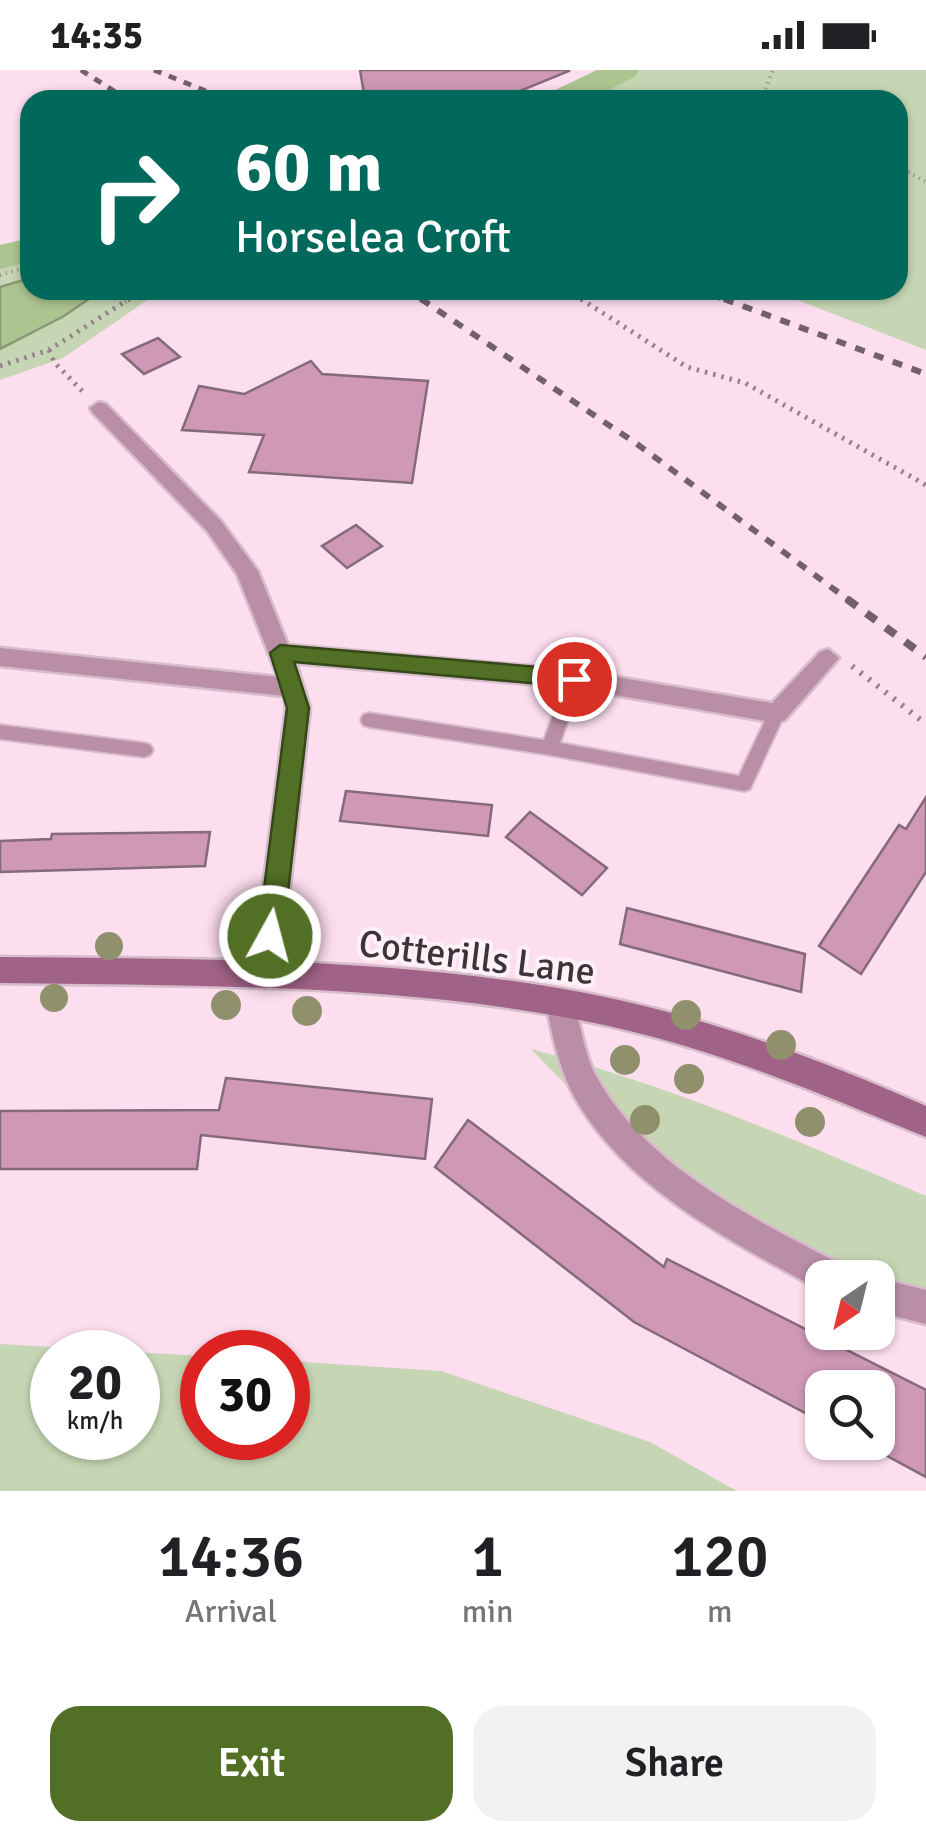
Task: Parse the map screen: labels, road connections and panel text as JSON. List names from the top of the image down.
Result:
{
  "streets": {
    "street": ["Cotterills Lane"]
  },
  "north": "bottom left",
  "page": {
    "status": "14:35",
    "turn": ["60 m", "Horselea Croft"],
    "speed": "20 km/h",
    "limit": "30",
    "eta": [
      "14:36",
      "Arrival",
      "1",
      "min",
      "120",
      "m"
    ],
    "buttons": ["Exit", "Share"]
  }
}
